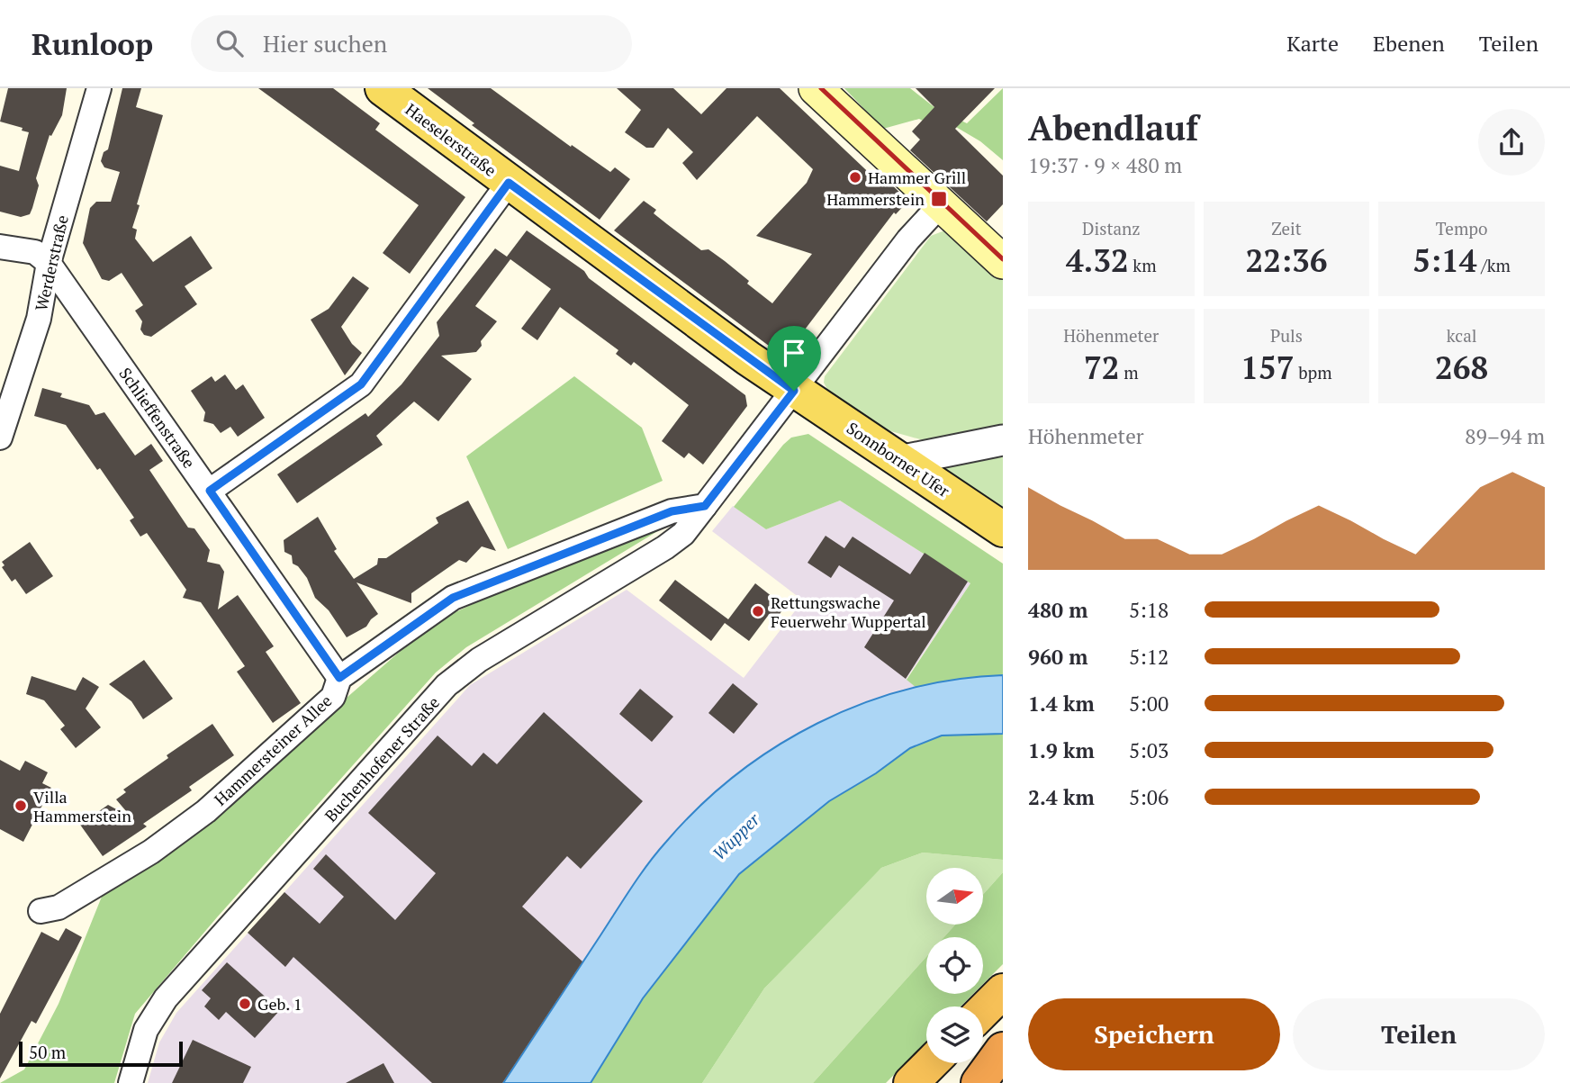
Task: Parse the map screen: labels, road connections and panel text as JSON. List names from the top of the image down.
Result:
{
  "streets": {
    "main road": ["Haeselerstraße", "Sonnborner Ufer"],
    "street": [
      "Werderstraße",
      "Schlieffenstraße",
      "Hammersteiner Allee",
      "Buchenhofener Straße"
    ]
  },
  "crossings": [
    ["Haeselerstraße", "Sonnborner Ufer"],
    ["Werderstraße", "Schlieffenstraße"],
    ["Schlieffenstraße", "Hammersteiner Allee"],
    ["Hammersteiner Allee", "Buchenhofener Straße"]
  ],
  "water": ["Wupper"],
  "places": {
    "other": [
      "Hammer Grill",
      "Rettungswache Feuerwehr Wuppertal",
      "Villa Hammerstein",
      "Geb. 1"
    ],
    "transit": ["Hammerstein"]
  },
  "scale_bar": "50 m",
  "north": "right",
  "page": {
    "header": "Runloop",
    "search": "Hier suchen",
    "nav": ["Karte", "Ebenen", "Teilen"],
    "heading": ["Abendlauf", "19:37 · 9 × 480 m"],
    "stats": [
      ["Distanz", "4.32 km"],
      ["Zeit", "22:36"],
      ["Tempo", "5:14 /km"],
      ["Höhenmeter", "72 m"],
      ["Puls", "157 bpm"],
      ["kcal", "268"]
    ],
    "chart": ["Höhenmeter", "89–94 m"],
    "list": [
      {
        "name": "480 m",
        "note": "5:18"
      },
      {
        "name": "960 m",
        "note": "5:12"
      },
      {
        "name": "1.4 km",
        "note": "5:00"
      },
      {
        "name": "1.9 km",
        "note": "5:03"
      },
      {
        "name": "2.4 km",
        "note": "5:06"
      }
    ],
    "buttons": ["Speichern", "Teilen"],
    "scale": "50 m"
  }
}
